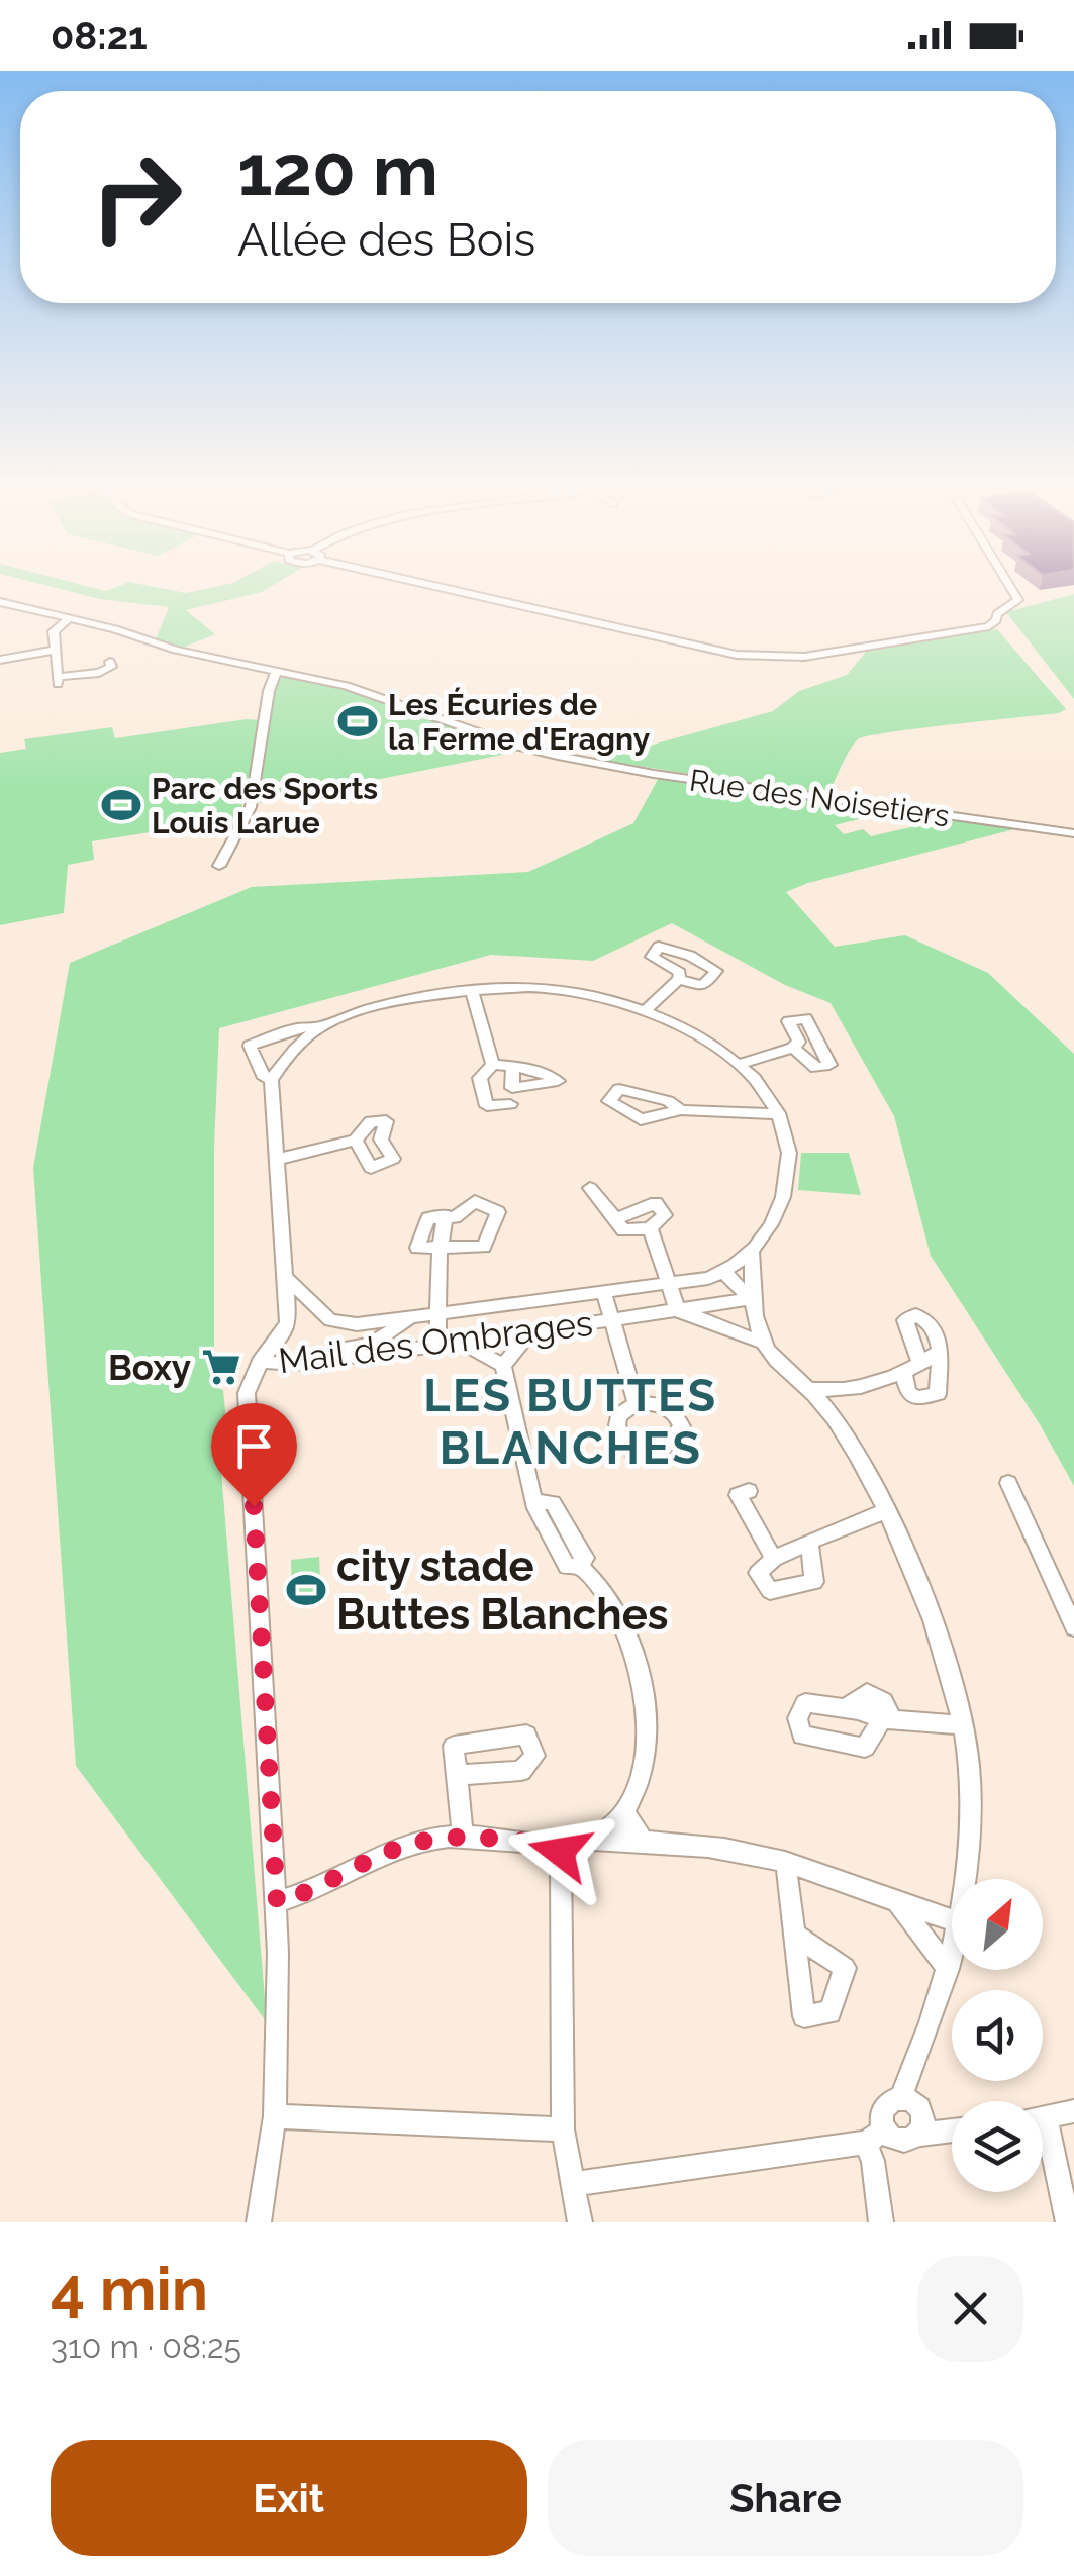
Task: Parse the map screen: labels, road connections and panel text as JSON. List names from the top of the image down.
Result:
{
  "streets": {
    "street": ["Rue des Noisetiers", "Mail des Ombrages"]
  },
  "districts": ["LES BUTTES BLANCHES"],
  "places": {
    "sports": ["Les Écuries de la Ferme d'Eragny", "Parc des Sports Louis Larue", "city stade Buttes Blanches"],
    "supermarket": ["Boxy"]
  },
  "north": "top right",
  "page": {
    "status": "08:21",
    "turn": ["120 m", "Allée des Bois"],
    "heading": ["4 min", "310 m · 08:25"],
    "buttons": ["Exit", "Share"]
  }
}
